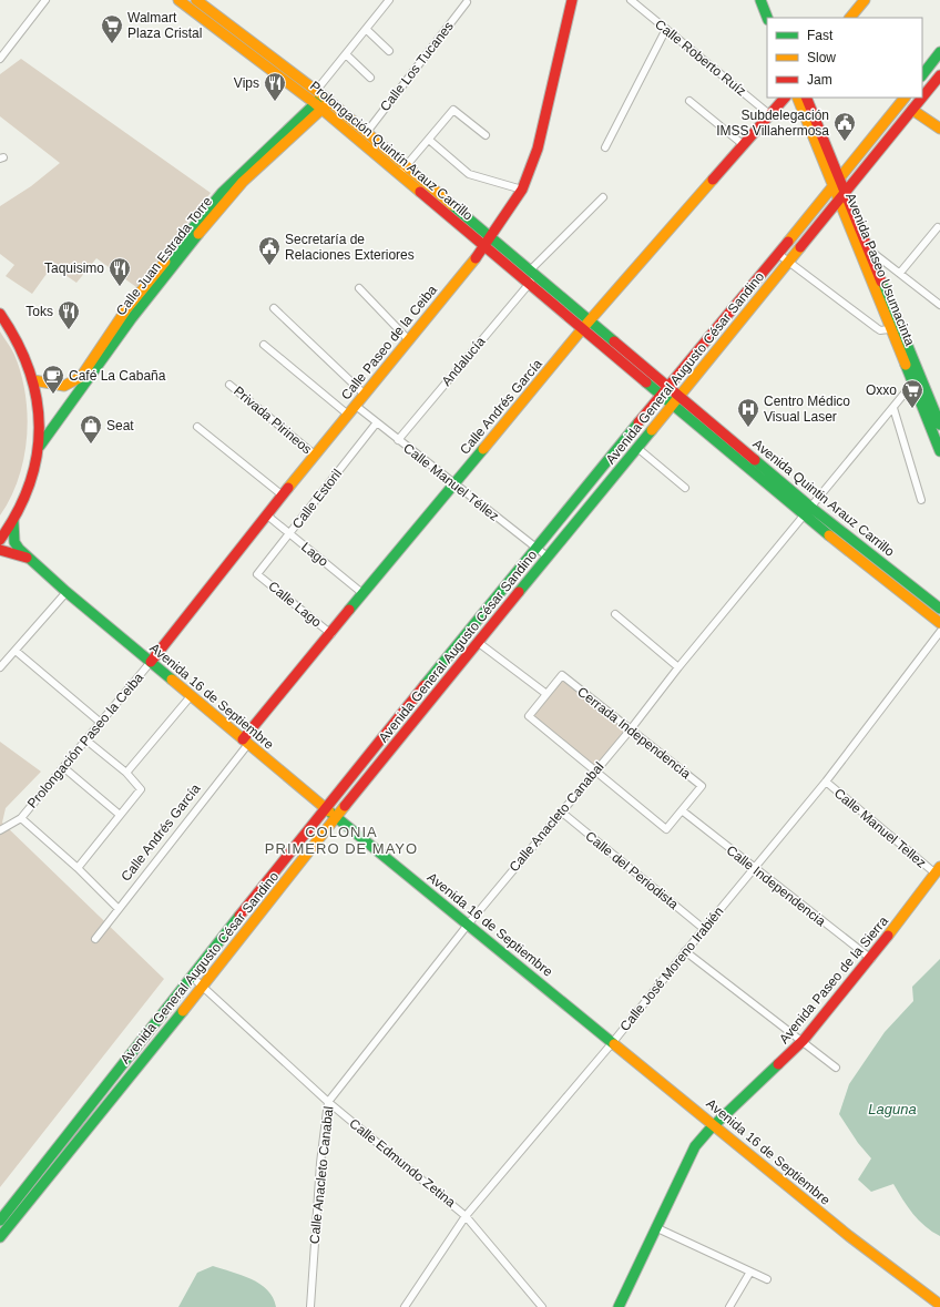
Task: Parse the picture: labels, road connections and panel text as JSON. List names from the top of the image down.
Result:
{
  "streets": {
    "main road": [
      "Prolongación Quintín Arauz Carrillo",
      "Calle Juan Estrada Torre",
      "Avenida Paseo Usumacinta",
      "Calle Paseo de la Ceiba",
      "Avenida General Augusto César Sandino",
      "Calle Andrés García",
      "Avenida Quintin Arauz Carrillo",
      "Avenida 16 de Septiembre",
      "Avenida Paseo de la Sierra"
    ],
    "street": [
      "Calle Roberto Ruíz",
      "Calle Los Tucanes",
      "Andalucía",
      "Privada Pirineos",
      "Calle Manuel Téllez",
      "Calle Estoril",
      "Lago",
      "Calle Lago",
      "Cerrada Independencia",
      "Prolongación Paseo la Ceiba",
      "Calle Anacleto Canabal",
      "Calle Manuel Tellez",
      "Calle del Periodista",
      "Calle Independencia",
      "Calle José Moreno Irabién",
      "Calle Edmundo Zetina"
    ]
  },
  "crossings": [
    ["Calle Roberto Ruíz", "Calle Andrés García"],
    ["Calle Los Tucanes", "Prolongación Quintín Arauz Carrillo"],
    ["Prolongación Quintín Arauz Carrillo", "Calle Juan Estrada Torre"],
    ["Prolongación Quintín Arauz Carrillo", "Calle Paseo de la Ceiba"],
    ["Prolongación Quintín Arauz Carrillo", "Andalucía"],
    ["Prolongación Quintín Arauz Carrillo", "Avenida General Augusto César Sandino"],
    ["Prolongación Quintín Arauz Carrillo", "Calle Andrés García"],
    ["Prolongación Quintín Arauz Carrillo", "Avenida Quintin Arauz Carrillo"],
    ["Avenida Paseo Usumacinta", "Avenida General Augusto César Sandino"],
    ["Avenida Paseo Usumacinta", "Calle Anacleto Canabal"],
    ["Calle Paseo de la Ceiba", "Privada Pirineos"],
    ["Calle Paseo de la Ceiba", "Calle Manuel Téllez"],
    ["Calle Paseo de la Ceiba", "Lago"],
    ["Calle Paseo de la Ceiba", "Avenida 16 de Septiembre"],
    ["Calle Paseo de la Ceiba", "Prolongación Paseo la Ceiba"],
    ["Andalucía", "Calle Manuel Téllez"],
    ["Avenida General Augusto César Sandino", "Calle Manuel Téllez"],
    ["Avenida General Augusto César Sandino", "Avenida Quintin Arauz Carrillo"],
    ["Avenida General Augusto César Sandino", "Avenida 16 de Septiembre"],
    ["Avenida General Augusto César Sandino", "Calle Edmundo Zetina"],
    ["Calle Andrés García", "Calle Manuel Téllez"],
    ["Calle Andrés García", "Avenida Quintin Arauz Carrillo"],
    ["Calle Andrés García", "Lago"],
    ["Calle Andrés García", "Calle Lago"],
    ["Calle Andrés García", "Avenida 16 de Septiembre"],
    ["Calle Manuel Téllez", "Calle Estoril"],
    ["Avenida Quintin Arauz Carrillo", "Calle Anacleto Canabal"],
    ["Calle Estoril", "Lago"],
    ["Calle Estoril", "Calle Lago"],
    ["Avenida 16 de Septiembre", "Prolongación Paseo la Ceiba"],
    ["Avenida 16 de Septiembre", "Calle Anacleto Canabal"],
    ["Avenida 16 de Septiembre", "Calle José Moreno Irabién"],
    ["Avenida 16 de Septiembre", "Avenida Paseo de la Sierra"],
    ["Cerrada Independencia", "Calle Anacleto Canabal"],
    ["Cerrada Independencia", "Calle Independencia"],
    ["Calle Anacleto Canabal", "Calle del Periodista"],
    ["Calle Anacleto Canabal", "Calle Edmundo Zetina"],
    ["Calle Manuel Tellez", "Calle José Moreno Irabién"],
    ["Calle Manuel Tellez", "Avenida Paseo de la Sierra"],
    ["Calle del Periodista", "Calle José Moreno Irabién"],
    ["Calle Independencia", "Calle José Moreno Irabién"],
    ["Calle Independencia", "Avenida Paseo de la Sierra"],
    ["Calle José Moreno Irabién", "Calle Edmundo Zetina"]
  ],
  "districts": ["COLONIA PRIMERO DE MAYO"],
  "water": ["Laguna"],
  "places": {
    "supermarket": ["Walmart Plaza Cristal", "Oxxo"],
    "restaurant": ["Vips", "Taquisimo", "Toks"],
    "public building": ["Subdelegación IMSS Villahermosa", "Secretaría de Relaciones Exteriores"],
    "cafe": ["Café La Cabaña"],
    "hospital": ["Centro Médico Visual Laser"],
    "shop": ["Seat"]
  },
  "legend": ["Fast", "Slow", "Jam"]
}
